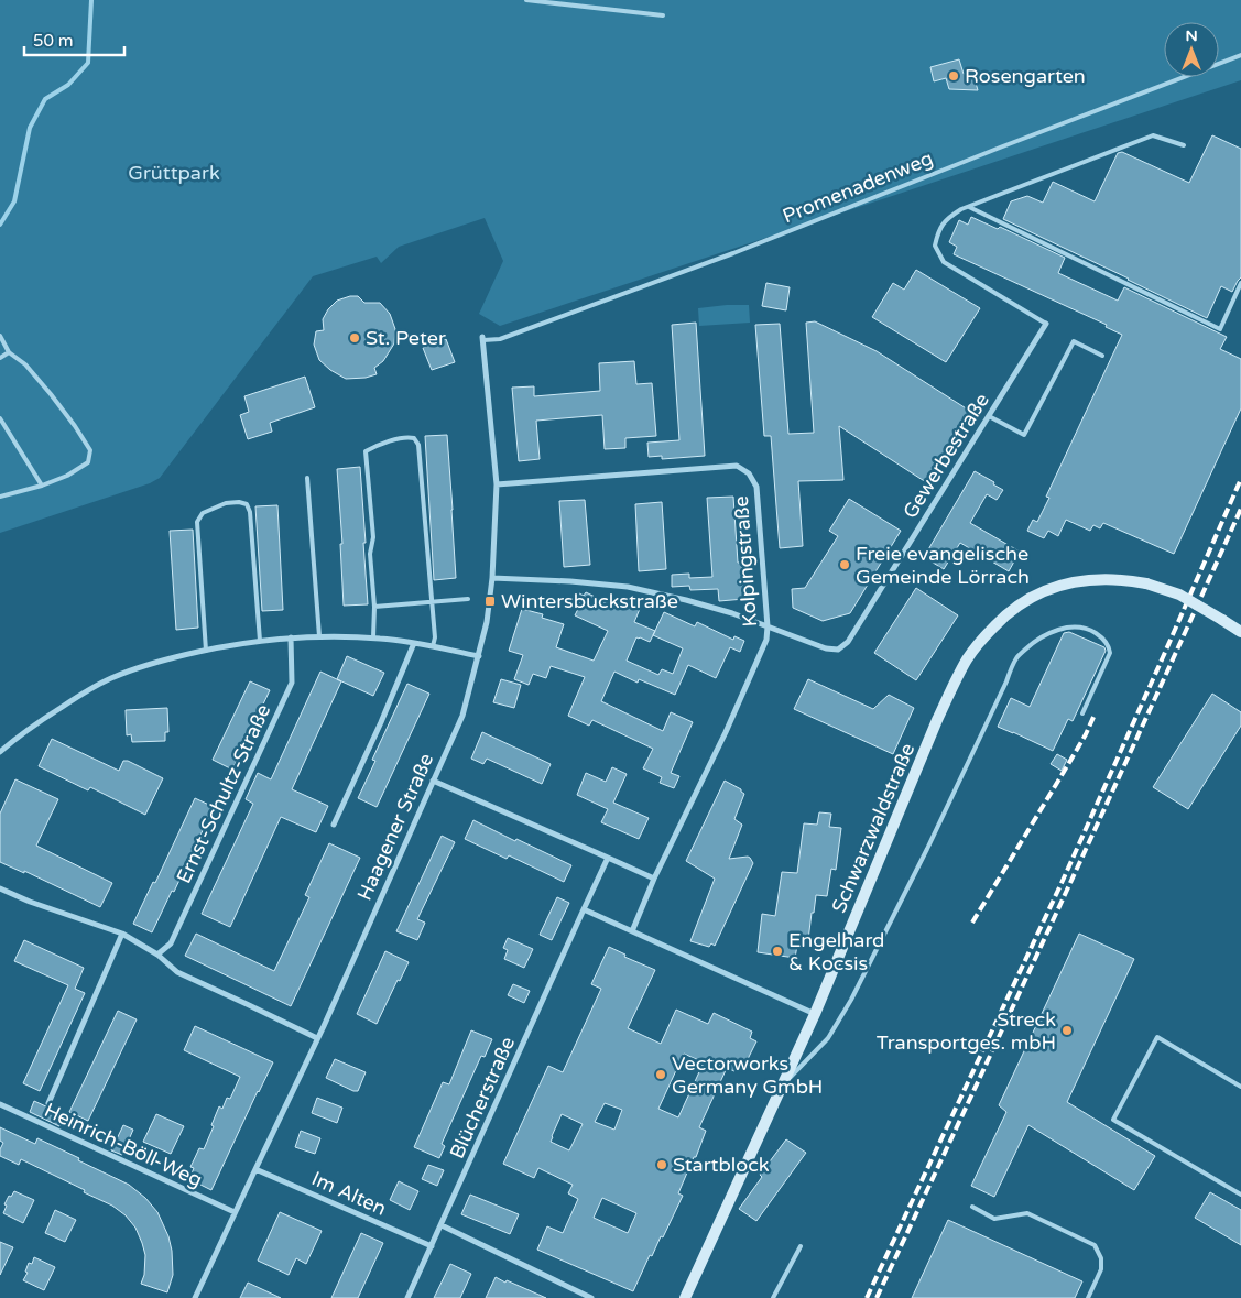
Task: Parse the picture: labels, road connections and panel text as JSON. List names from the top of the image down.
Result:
{
  "streets": {
    "main road": ["Schwarzwaldstraße"],
    "street": [
      "Gewerbestraße",
      "Kolpingstraße",
      "Ernst-Schultz-Straße",
      "Haagener Straße",
      "Blücherstraße",
      "Heinrich-Böll-Weg",
      "Im Alten"
    ],
    "lane": ["Promenadenweg"]
  },
  "crossings": [
    ["Promenadenweg", "Haagener Straße"],
    ["Gewerbestraße", "Kolpingstraße"],
    ["Gewerbestraße", "Haagener Straße"],
    ["Kolpingstraße", "Haagener Straße"],
    ["Haagener Straße", "Heinrich-Böll-Weg"],
    ["Haagener Straße", "Im Alten"],
    ["Blücherstraße", "Im Alten"]
  ],
  "parks": ["Grüttpark"],
  "places": {
    "other": [
      "Rosengarten",
      "St. Peter",
      "Freie evangelische Gemeinde Lörrach",
      "Engelhard & Kocsis",
      "Streck Transportges. mbH",
      "Vectorworks Germany GmbH",
      "Startblock"
    ],
    "transit": ["Wintersbuckstraße"]
  },
  "scale_bar": "50 m",
  "north": "top"
}
